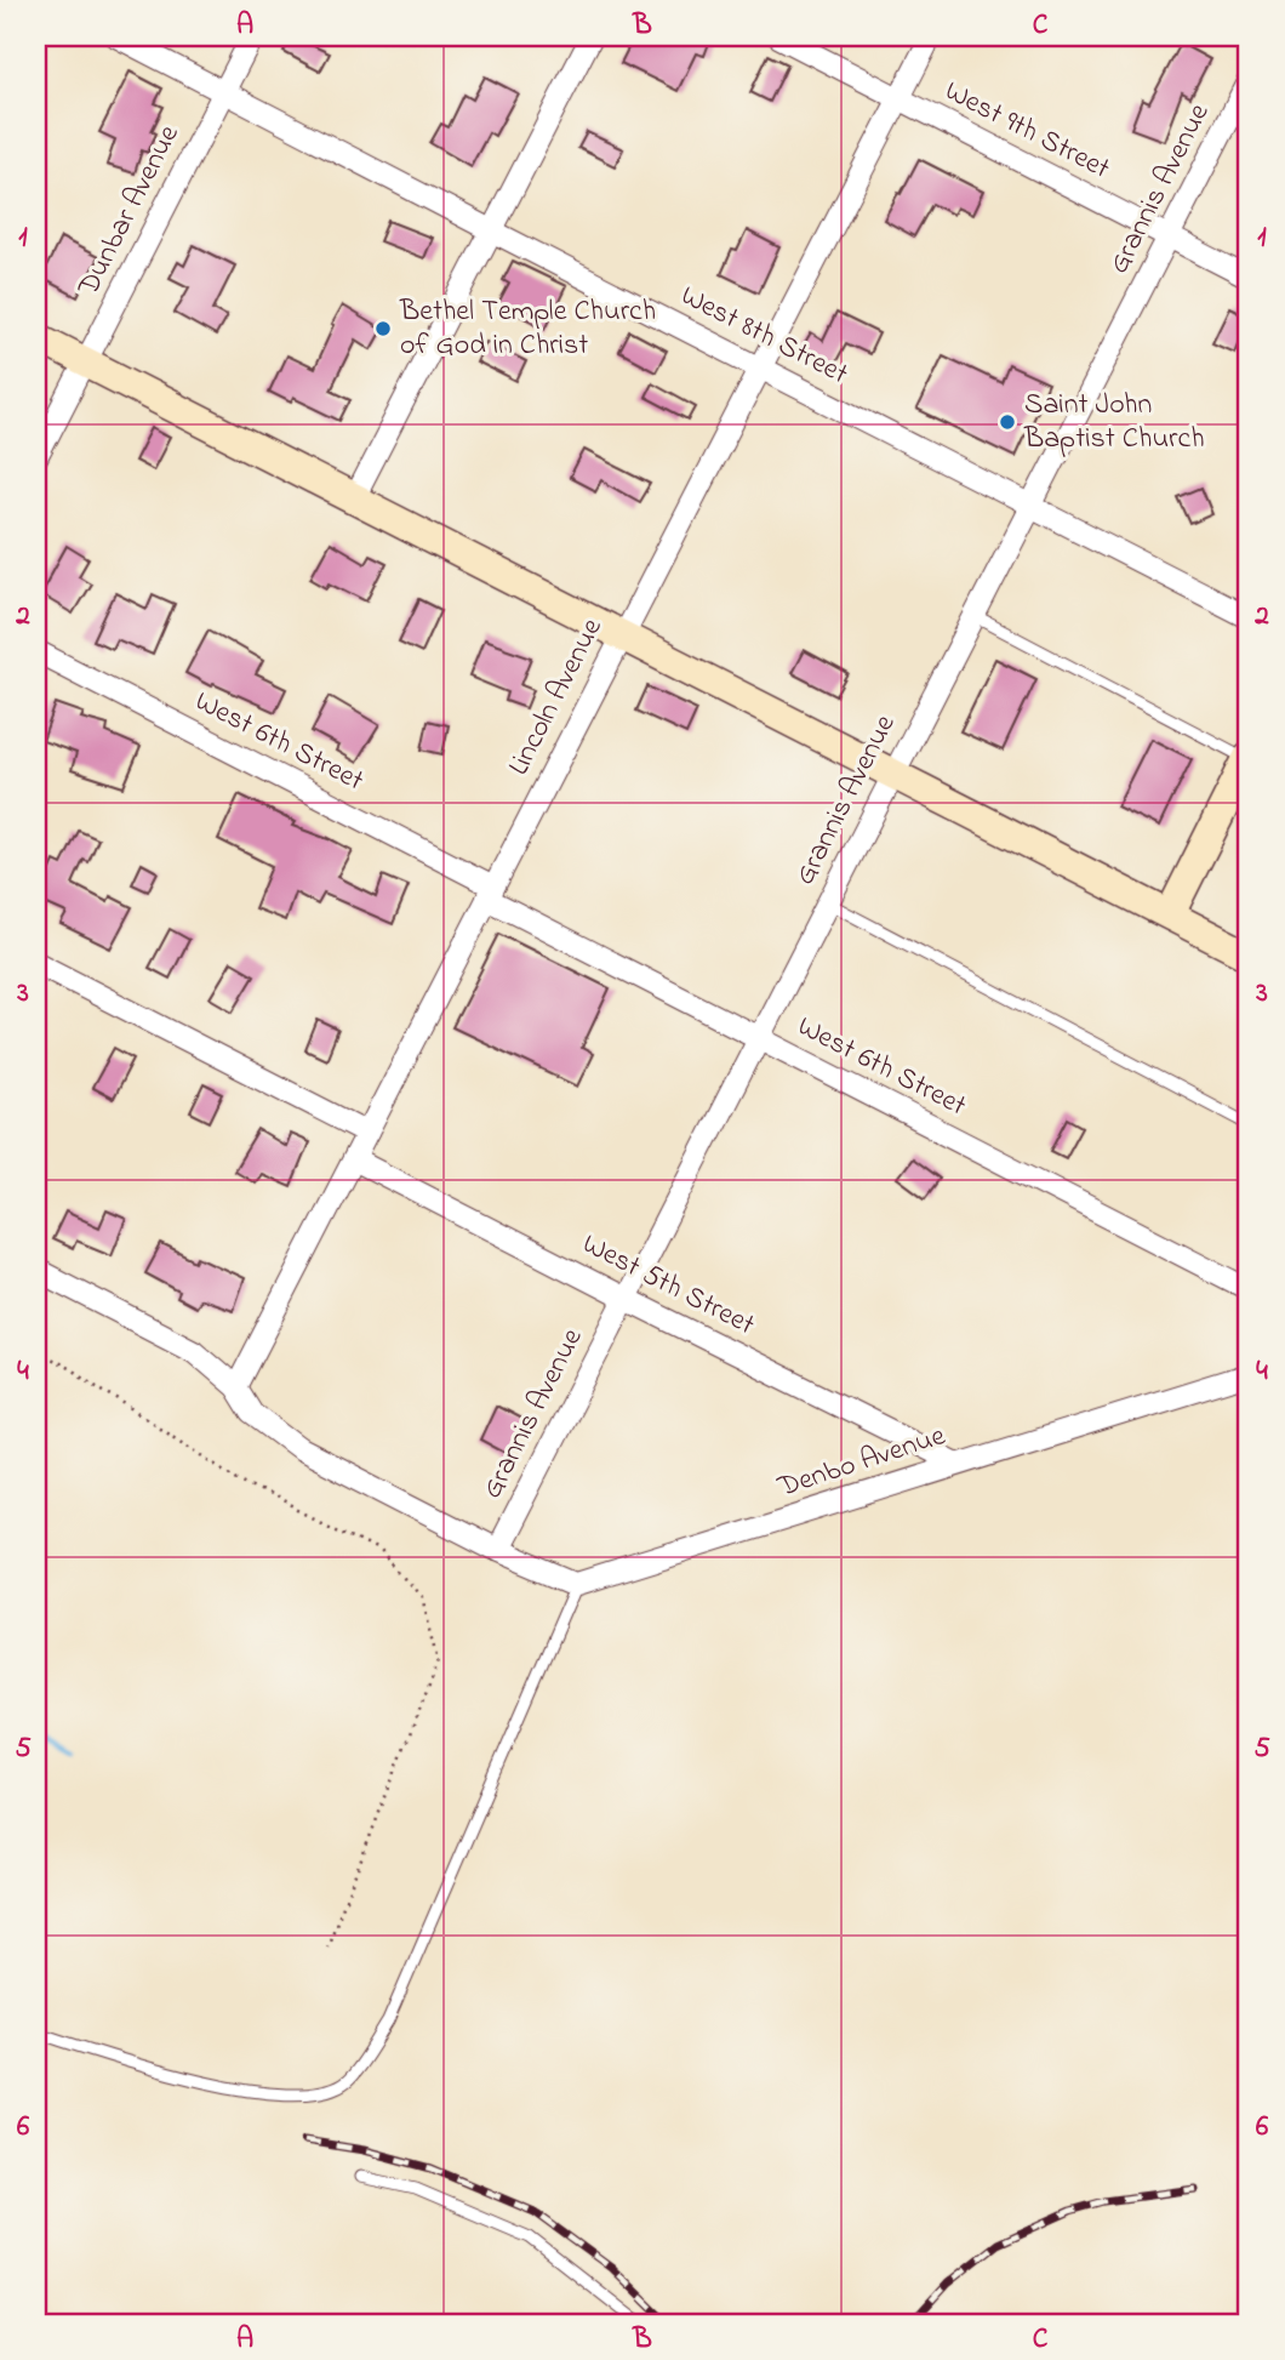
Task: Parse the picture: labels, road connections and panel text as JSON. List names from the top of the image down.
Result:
{
  "streets": {
    "street": [
      "West 9th Street",
      "Grannis Avenue",
      "Dunbar Avenue",
      "West 8th Street",
      "Lincoln Avenue",
      "West 6th Street",
      "West 5th Street",
      "Denbo Avenue"
    ]
  },
  "crossings": [
    ["West 9th Street", "Grannis Avenue"],
    ["West 9th Street", "Lincoln Avenue"],
    ["Grannis Avenue", "West 8th Street"],
    ["Grannis Avenue", "West 6th Street"],
    ["Grannis Avenue", "West 5th Street"],
    ["Dunbar Avenue", "West 8th Street"],
    ["West 8th Street", "Lincoln Avenue"],
    ["Lincoln Avenue", "West 6th Street"],
    ["Lincoln Avenue", "West 5th Street"],
    ["West 5th Street", "Denbo Avenue"]
  ],
  "places": ["Bethel Temple Church of God in Christ", "Saint John Baptist Church"],
  "grid": {
    "columns": ["A", "B", "C"],
    "rows": [
      "1",
      "2",
      "3",
      "4",
      "5",
      "6"
    ]
  }
}
